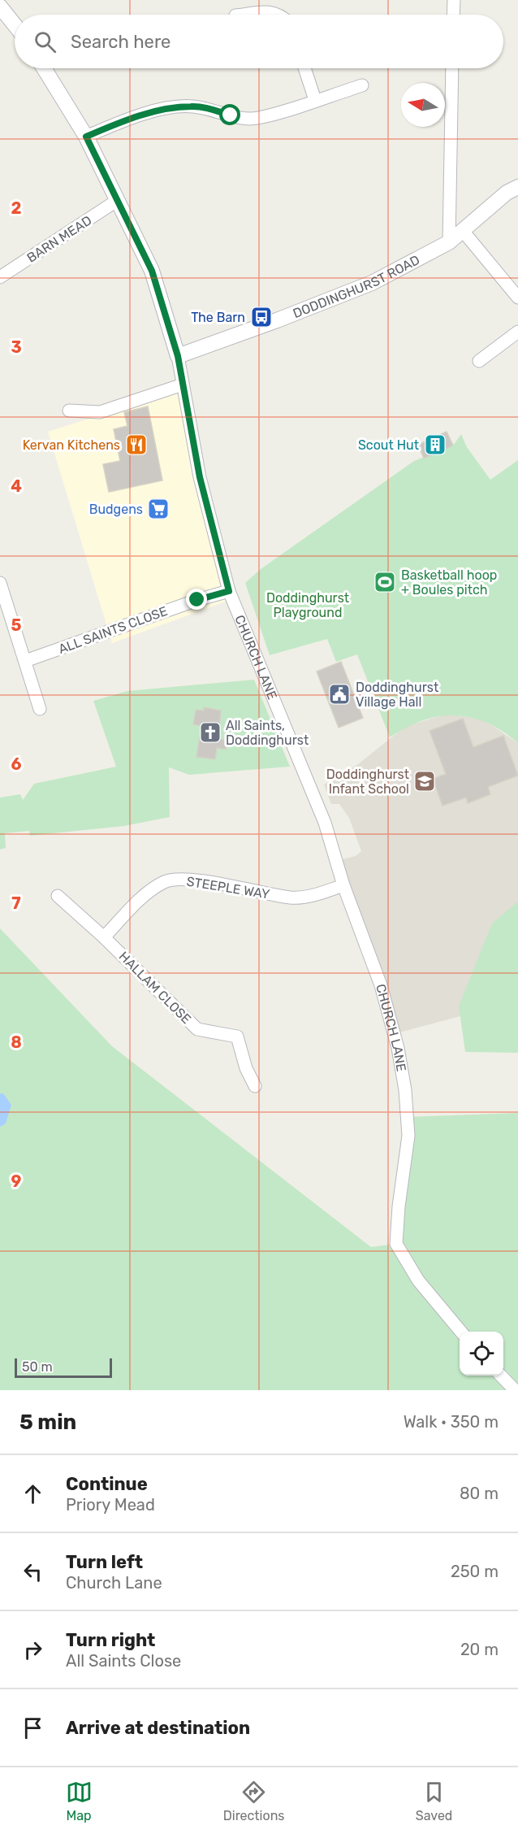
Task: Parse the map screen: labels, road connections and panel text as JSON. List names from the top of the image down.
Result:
{
  "streets": {
    "street": [
      "BARN MEAD",
      "DODDINGHURST ROAD",
      "ALL SAINTS CLOSE",
      "CHURCH LANE",
      "STEEPLE WAY",
      "HALLAM CLOSE"
    ]
  },
  "crossings": [
    ["BARN MEAD", "CHURCH LANE"],
    ["DODDINGHURST ROAD", "CHURCH LANE"],
    ["ALL SAINTS CLOSE", "CHURCH LANE"],
    ["CHURCH LANE", "STEEPLE WAY"],
    ["STEEPLE WAY", "HALLAM CLOSE"]
  ],
  "parks": ["Doddinghurst Playground"],
  "places": {
    "bus stop": ["The Barn"],
    "restaurant": ["Kervan Kitchens"],
    "building": ["Scout Hut"],
    "supermarket": ["Budgens"],
    "sports": ["Basketball hoop + Boules pitch"],
    "public building": ["Doddinghurst Village Hall"],
    "church": ["All Saints, Doddinghurst"],
    "school or university": ["Doddinghurst Infant School"]
  },
  "scale_bar": "50 m",
  "north": "left",
  "page": {
    "search": "Search here",
    "scale": "50 m",
    "heading": ["5 min", "Walk · 350 m"],
    "list": [
      ["Continue", "Priory Mead", "80 m"],
      ["Turn left", "Church Lane", "250 m"],
      ["Turn right", "All Saints Close", "20 m"],
      "Arrive at destination"
    ],
    "nav": ["Map", "Directions", "Saved"]
  },
  "grid": {
    "rows": [
      "2",
      "3",
      "4",
      "5",
      "6",
      "7",
      "8",
      "9"
    ]
  }
}
